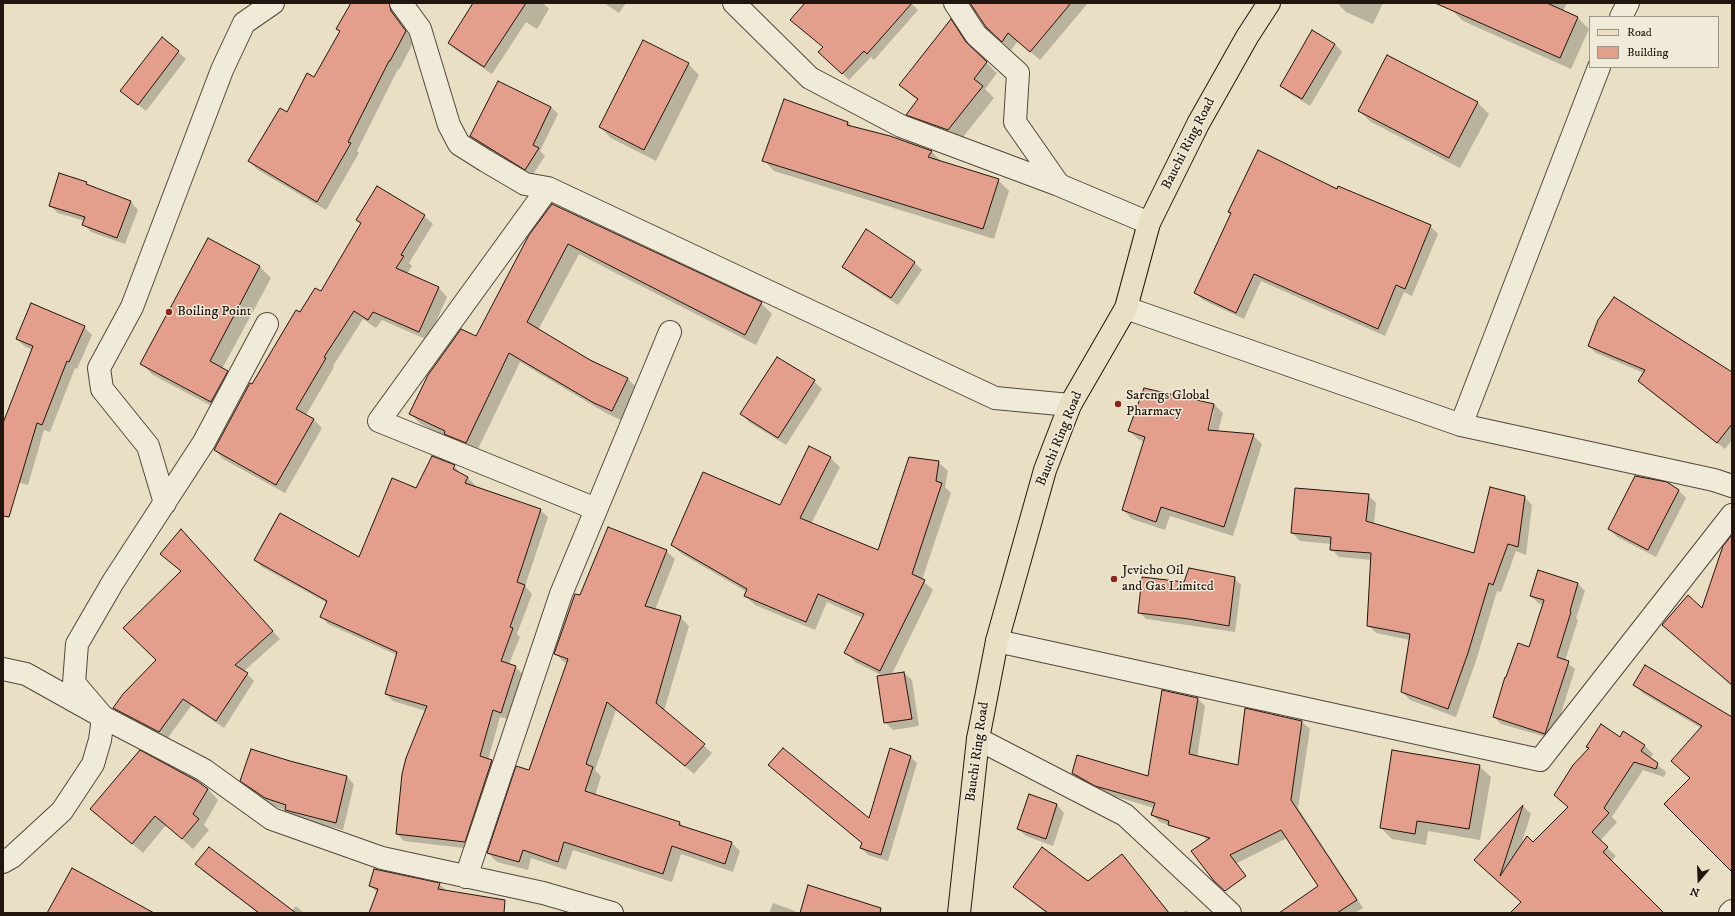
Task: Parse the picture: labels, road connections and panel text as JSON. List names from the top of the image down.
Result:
{
  "streets": {
    "main road": ["Bauchi Ring Road"]
  },
  "places": ["Boiling Point", "Sarengs Global Pharmacy", "Jevicho Oil and Gas Limited"],
  "legend": ["Road", "Building"],
  "north": "bottom"
}
